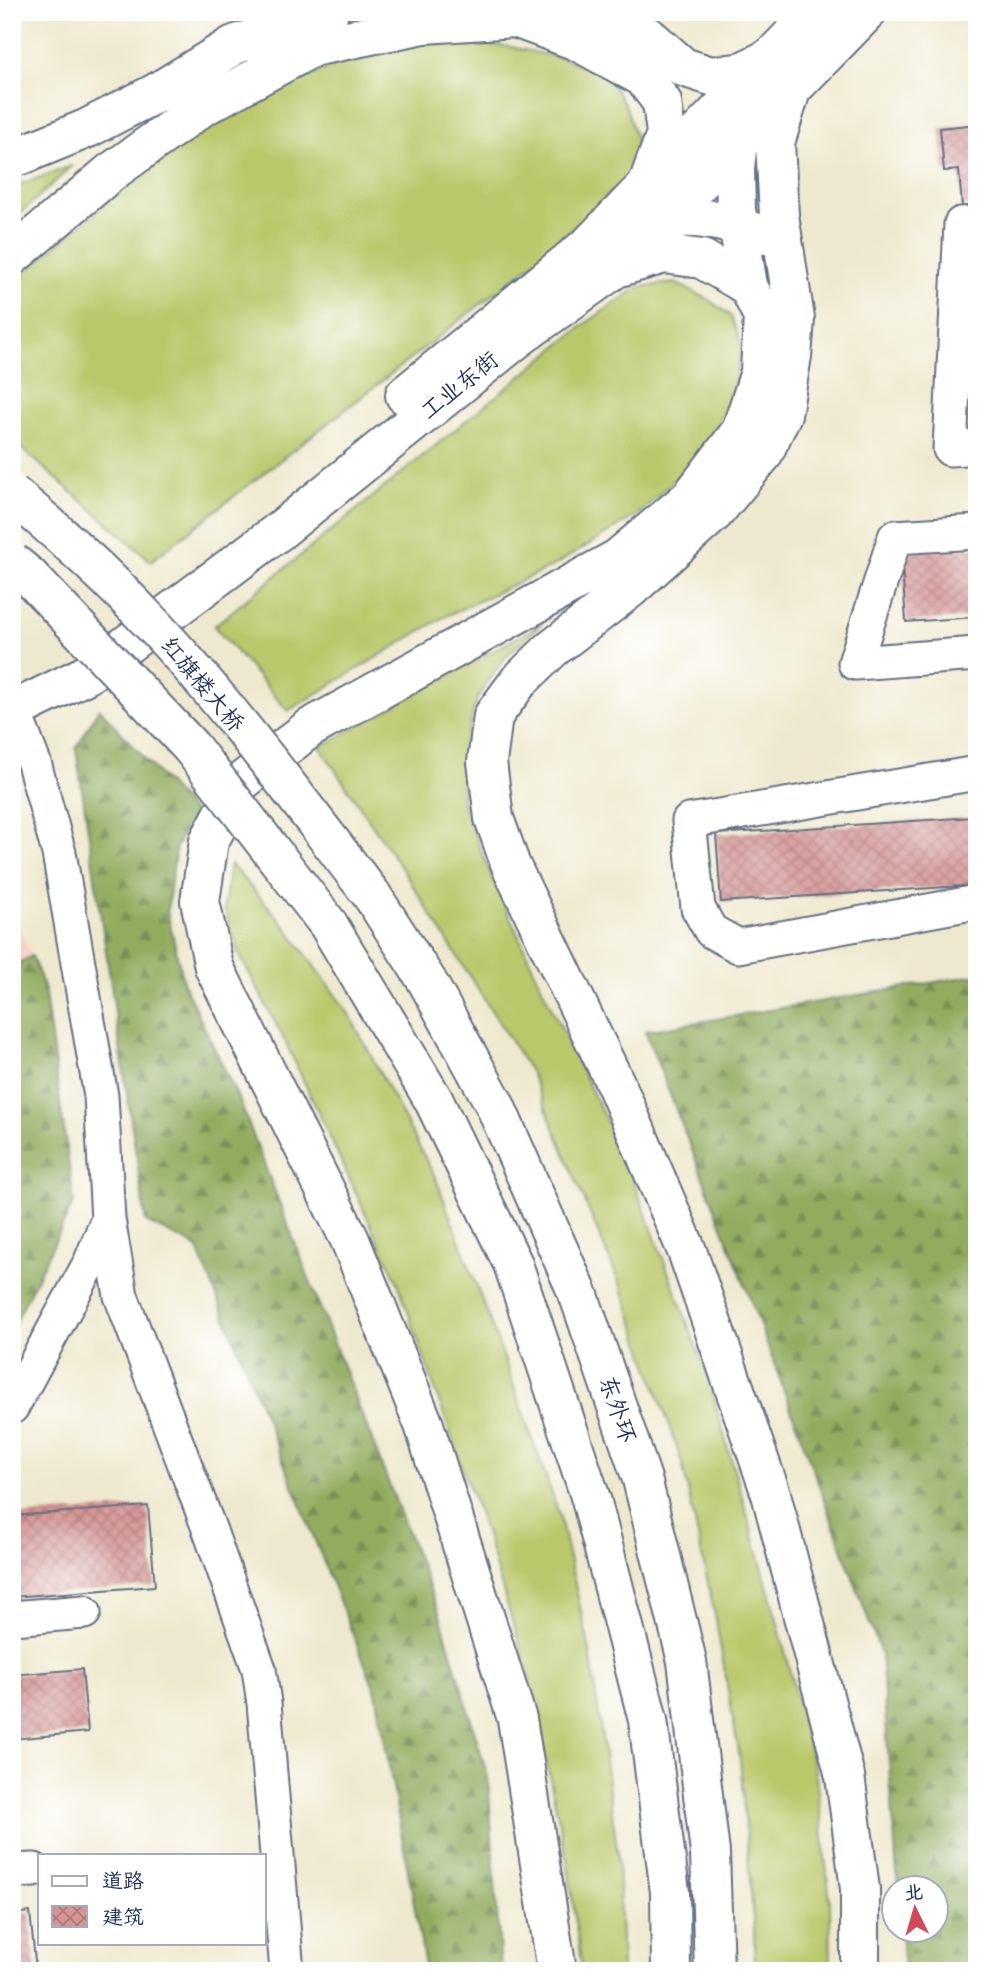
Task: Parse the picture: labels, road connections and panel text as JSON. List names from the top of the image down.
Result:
{
  "streets": {
    "main road": ["工业东街", "红旗楼大桥", "东外环"]
  },
  "crossings": [
    ["红旗楼大桥", "东外环"]
  ],
  "legend": ["道路", "建筑"],
  "north": "top"
}
